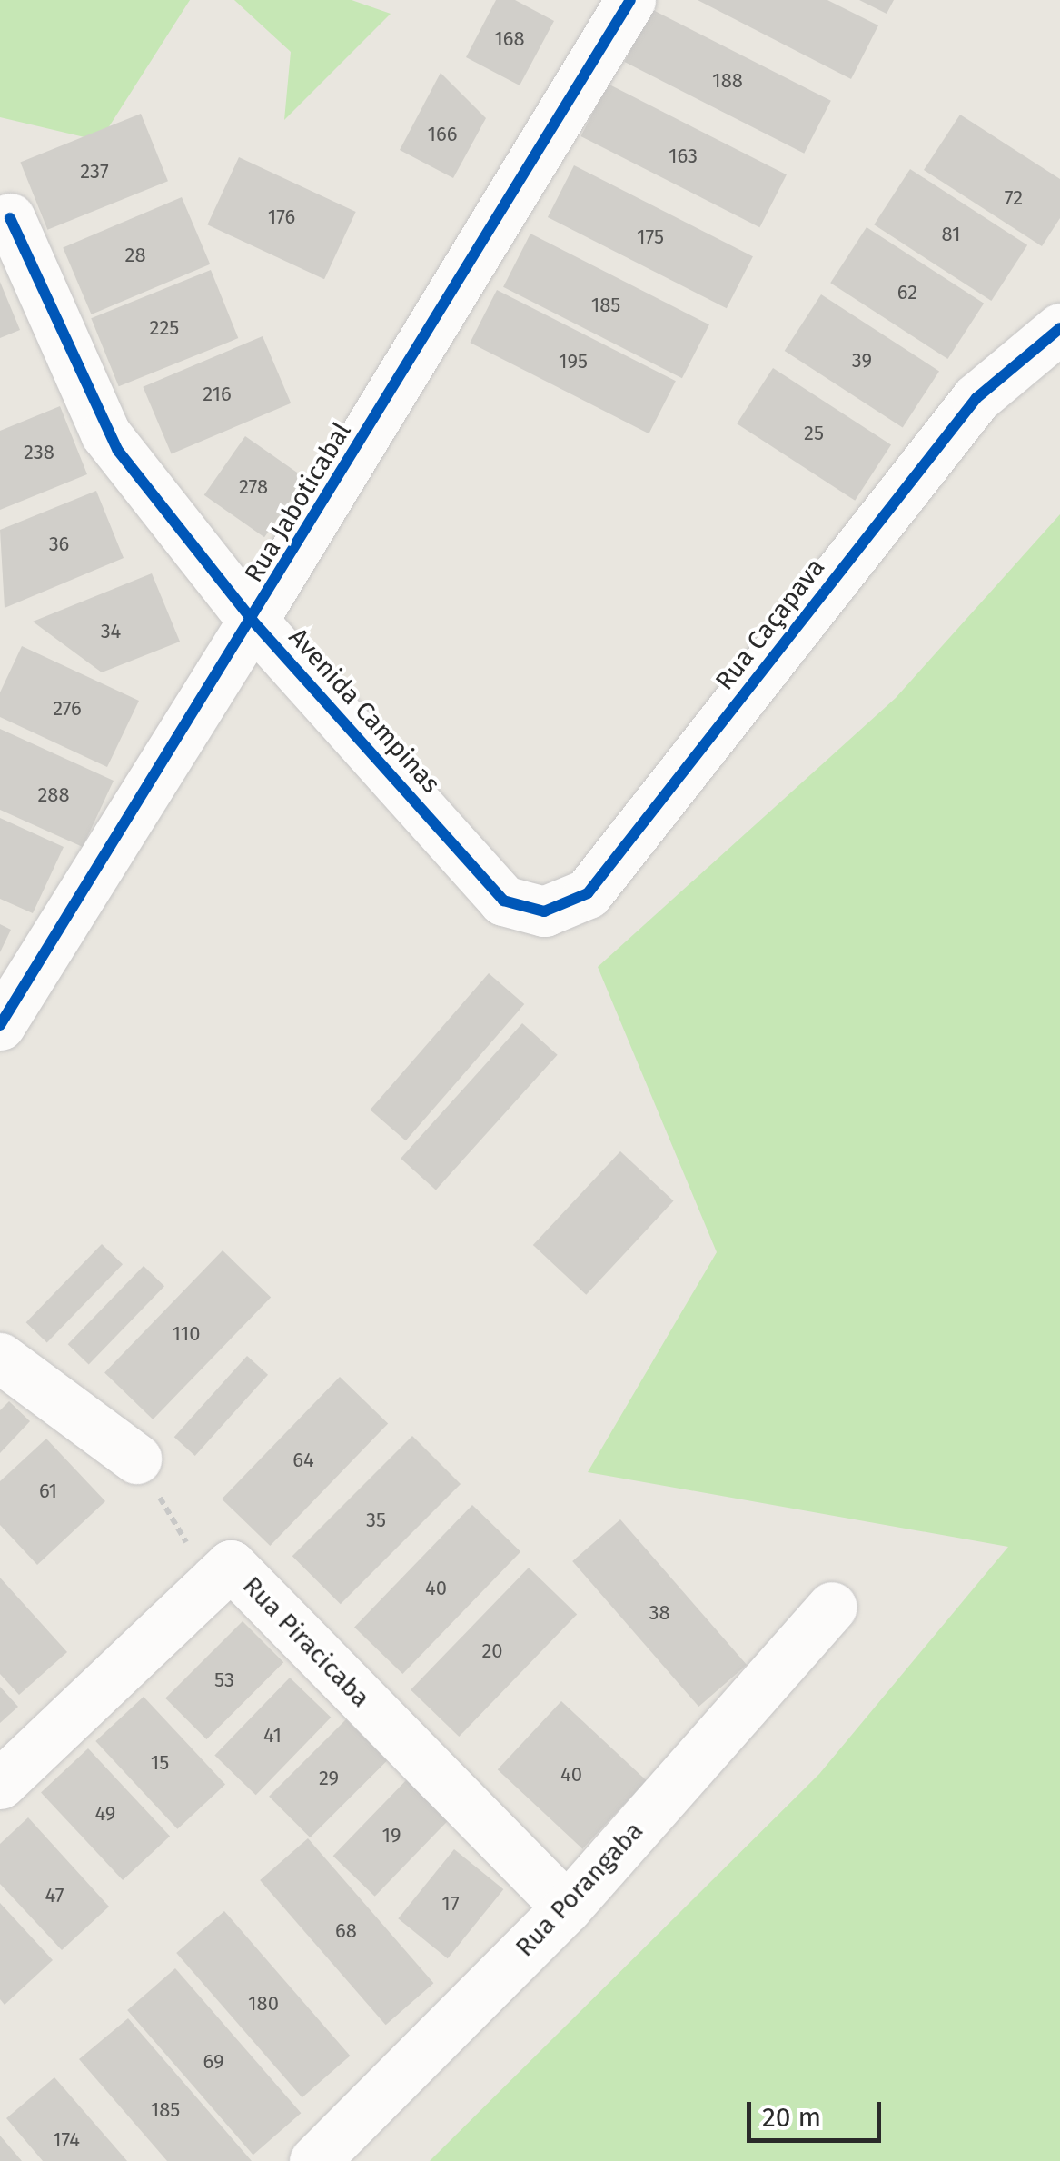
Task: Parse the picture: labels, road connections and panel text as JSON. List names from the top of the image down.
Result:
{
  "streets": {
    "street": [
      "Rua Jaboticabal",
      "Rua Caçapava",
      "Avenida Campinas",
      "Rua Piracicaba",
      "Rua Porangaba"
    ]
  },
  "crossings": [
    ["Rua Jaboticabal", "Avenida Campinas"],
    ["Rua Caçapava", "Avenida Campinas"],
    ["Rua Piracicaba", "Rua Porangaba"]
  ],
  "house_numbers": [
    "168",
    "188",
    "166",
    "163",
    "237",
    "72",
    "176",
    "81",
    "175",
    "28",
    "62",
    "185",
    "225",
    "39",
    "195",
    "216",
    "25",
    "238",
    "278",
    "36",
    "34",
    "276",
    "288",
    "110",
    "64",
    "61",
    "35",
    "40",
    "38",
    "20",
    "53",
    "41",
    "15",
    "40",
    "29",
    "49",
    "19",
    "47",
    "17",
    "68",
    "180",
    "69",
    "185",
    "174"
  ],
  "scale_bar": "20 m"
}
